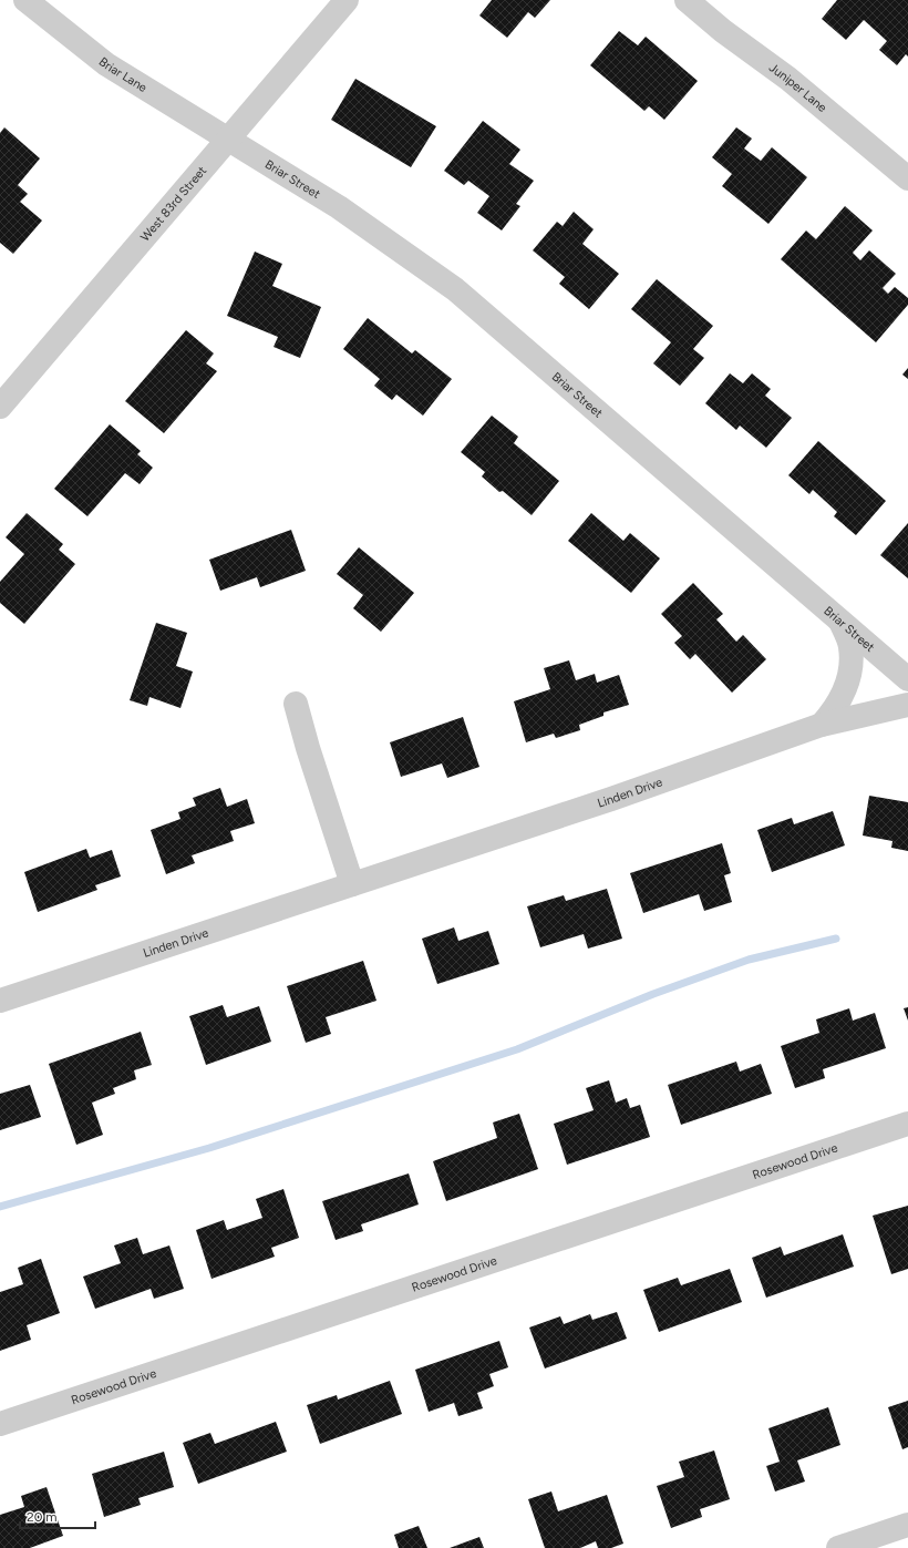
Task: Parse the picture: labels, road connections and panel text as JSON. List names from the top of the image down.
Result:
{
  "streets": {
    "street": [
      "Briar Lane",
      "Juniper Lane",
      "Briar Street",
      "West 83rd Street",
      "Linden Drive",
      "Rosewood Drive"
    ]
  },
  "crossings": [
    ["Briar Lane", "Briar Street"],
    ["Briar Lane", "West 83rd Street"],
    ["Briar Street", "West 83rd Street"]
  ],
  "scale_bar": "20 m"
}
